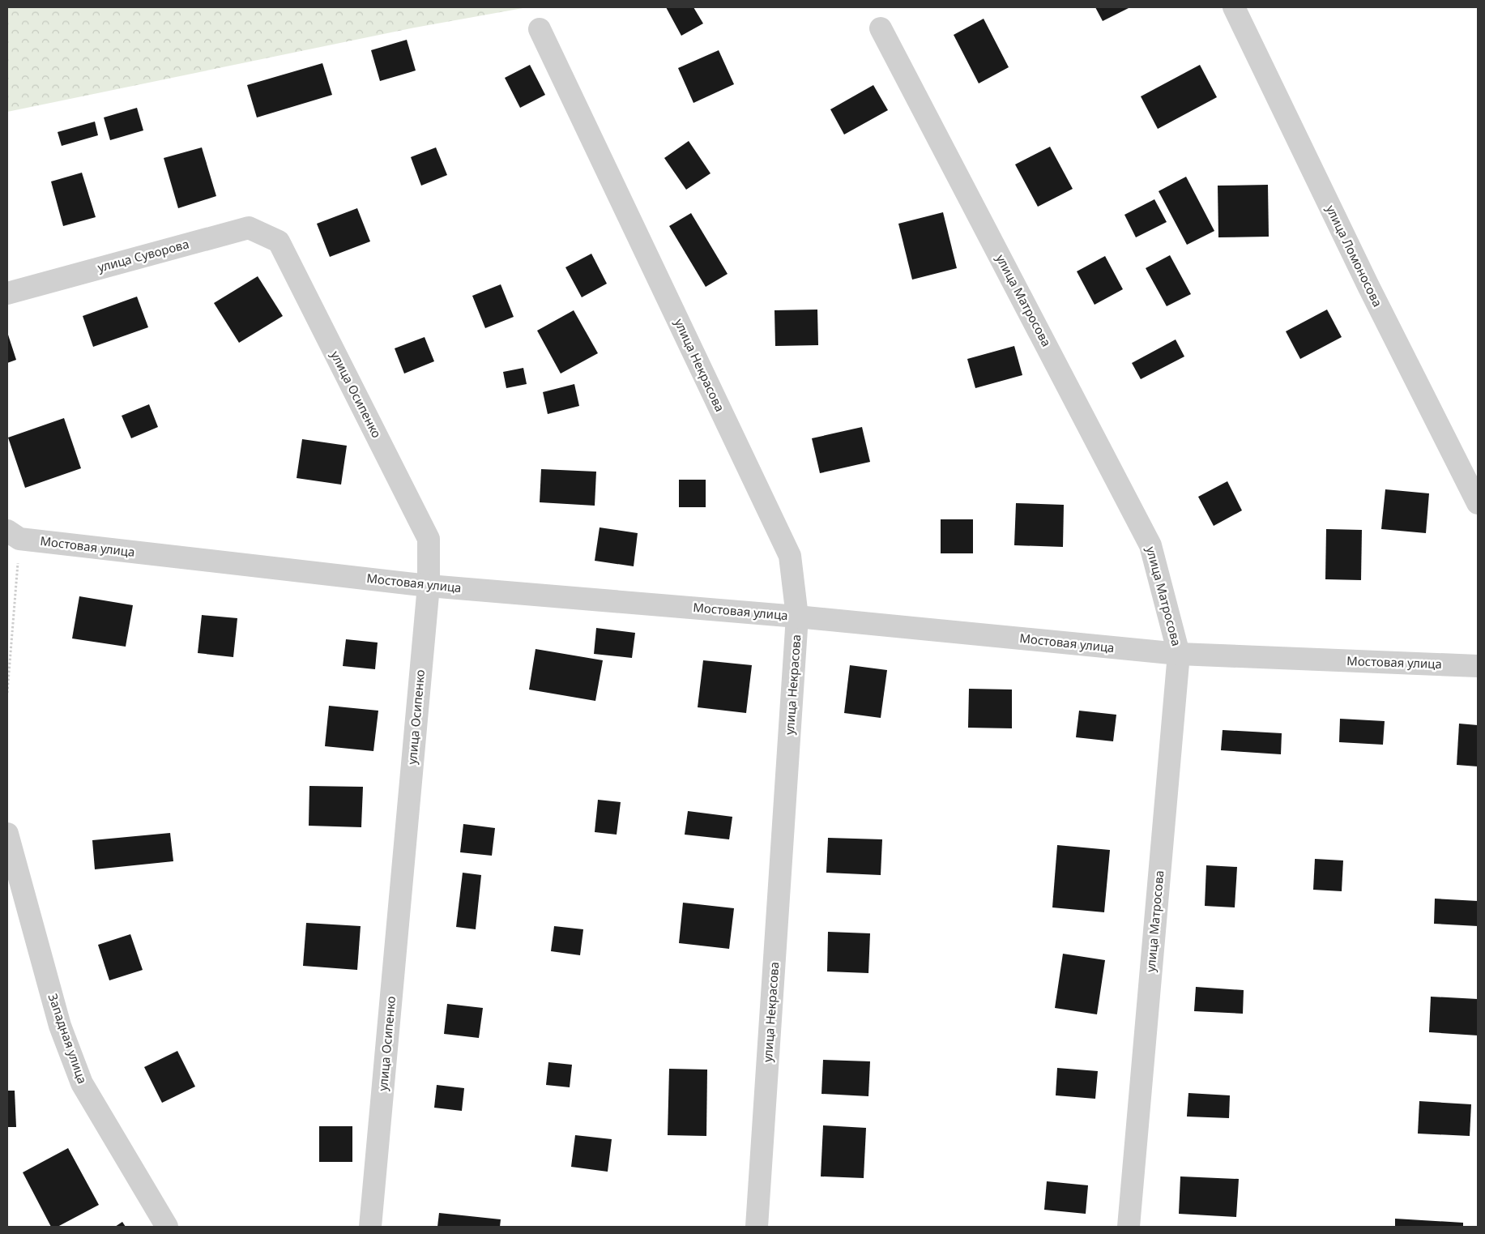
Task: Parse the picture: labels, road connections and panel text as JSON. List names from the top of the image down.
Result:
{
  "streets": {
    "street": [
      "улица Суворова",
      "улица Ломоносова",
      "улица Матросова",
      "улица Некрасова",
      "улица Осипенко",
      "Мостовая улица",
      "Западная улица"
    ]
  },
  "crossings": [
    ["улица Суворова", "улица Осипенко"],
    ["улица Матросова", "Мостовая улица"],
    ["улица Некрасова", "Мостовая улица"],
    ["улица Осипенко", "Мостовая улица"]
  ]
}
